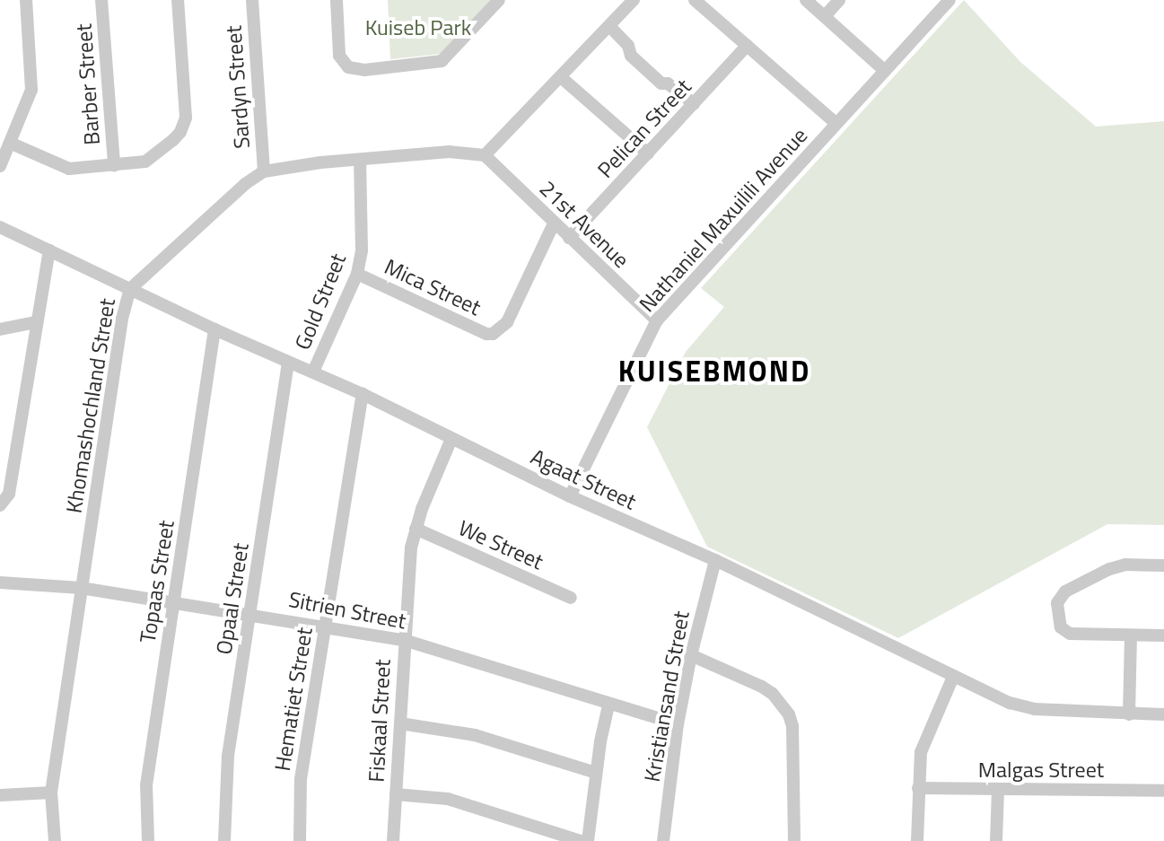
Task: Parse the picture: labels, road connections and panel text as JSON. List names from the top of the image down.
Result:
{
  "streets": {
    "street": [
      "Barber Street",
      "Sardyn Street",
      "Pelican Street",
      "Nathaniel Maxuilili Avenue",
      "21st Avenue",
      "Mica Street",
      "Gold Street",
      "Khomashochland Street",
      "Agaat Street",
      "We Street",
      "Topaas Street",
      "Opaal Street",
      "Sitrien Street",
      "Kristiansand Street",
      "Hematiet Street",
      "Fiskaal Street",
      "Malgas Street"
    ]
  },
  "crossings": [
    ["Sardyn Street", "Khomashochland Street"],
    ["Pelican Street", "21st Avenue"],
    ["Nathaniel Maxuilili Avenue", "21st Avenue"],
    ["Nathaniel Maxuilili Avenue", "Agaat Street"],
    ["21st Avenue", "Mica Street"],
    ["21st Avenue", "Khomashochland Street"],
    ["Mica Street", "Gold Street"],
    ["Gold Street", "Khomashochland Street"],
    ["Gold Street", "Agaat Street"],
    ["Khomashochland Street", "Agaat Street"],
    ["Khomashochland Street", "Sitrien Street"],
    ["Agaat Street", "Topaas Street"],
    ["Agaat Street", "Opaal Street"],
    ["Agaat Street", "Kristiansand Street"],
    ["Agaat Street", "Hematiet Street"],
    ["Agaat Street", "Fiskaal Street"],
    ["We Street", "Fiskaal Street"],
    ["Topaas Street", "Sitrien Street"],
    ["Opaal Street", "Sitrien Street"],
    ["Sitrien Street", "Kristiansand Street"],
    ["Sitrien Street", "Hematiet Street"],
    ["Sitrien Street", "Fiskaal Street"]
  ],
  "districts": ["KUISEBMOND"],
  "parks": ["Kuiseb Park"]
}
